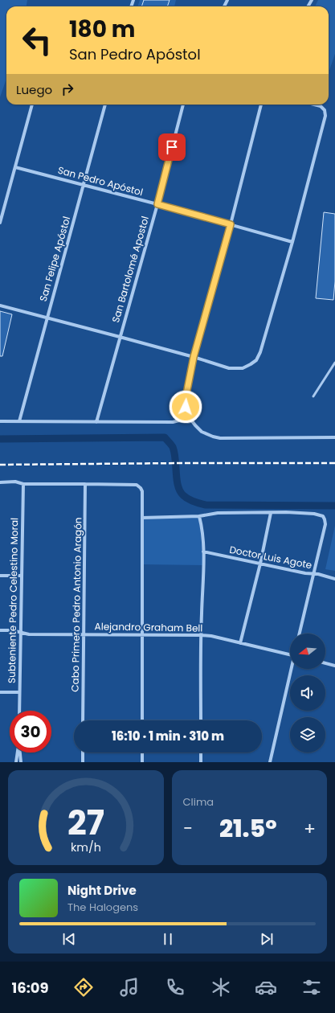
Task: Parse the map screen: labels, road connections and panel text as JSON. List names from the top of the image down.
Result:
{
  "streets": {
    "street": [
      "San Pedro Apóstol",
      "San Felipe Apóstol",
      "San Bartolomé Apostol",
      "Doctor Luis Agote",
      "Subteniente Pedro Celestino Moral",
      "Cabo Primero Pedro Antonio Aragón",
      "Alejandro Graham Bell"
    ]
  },
  "crossings": [
    ["San Pedro Apóstol", "San Felipe Apóstol"],
    ["San Pedro Apóstol", "San Bartolomé Apostol"],
    ["Subteniente Pedro Celestino Moral", "Alejandro Graham Bell"],
    ["Cabo Primero Pedro Antonio Aragón", "Alejandro Graham Bell"]
  ],
  "north": "left",
  "page": {
    "turn": ["180 m", "San Pedro Apóstol"],
    "then": "Luego",
    "limit": "30",
    "trip": "16:10 · 1 min · 310 m",
    "tile": "Clima",
    "heat": ["−", "21.5°", "+"],
    "song": ["Night Drive", "The Halogens"],
    "tabs": "16:09",
    "gauge": ["27", "km/h"]
  }
}
